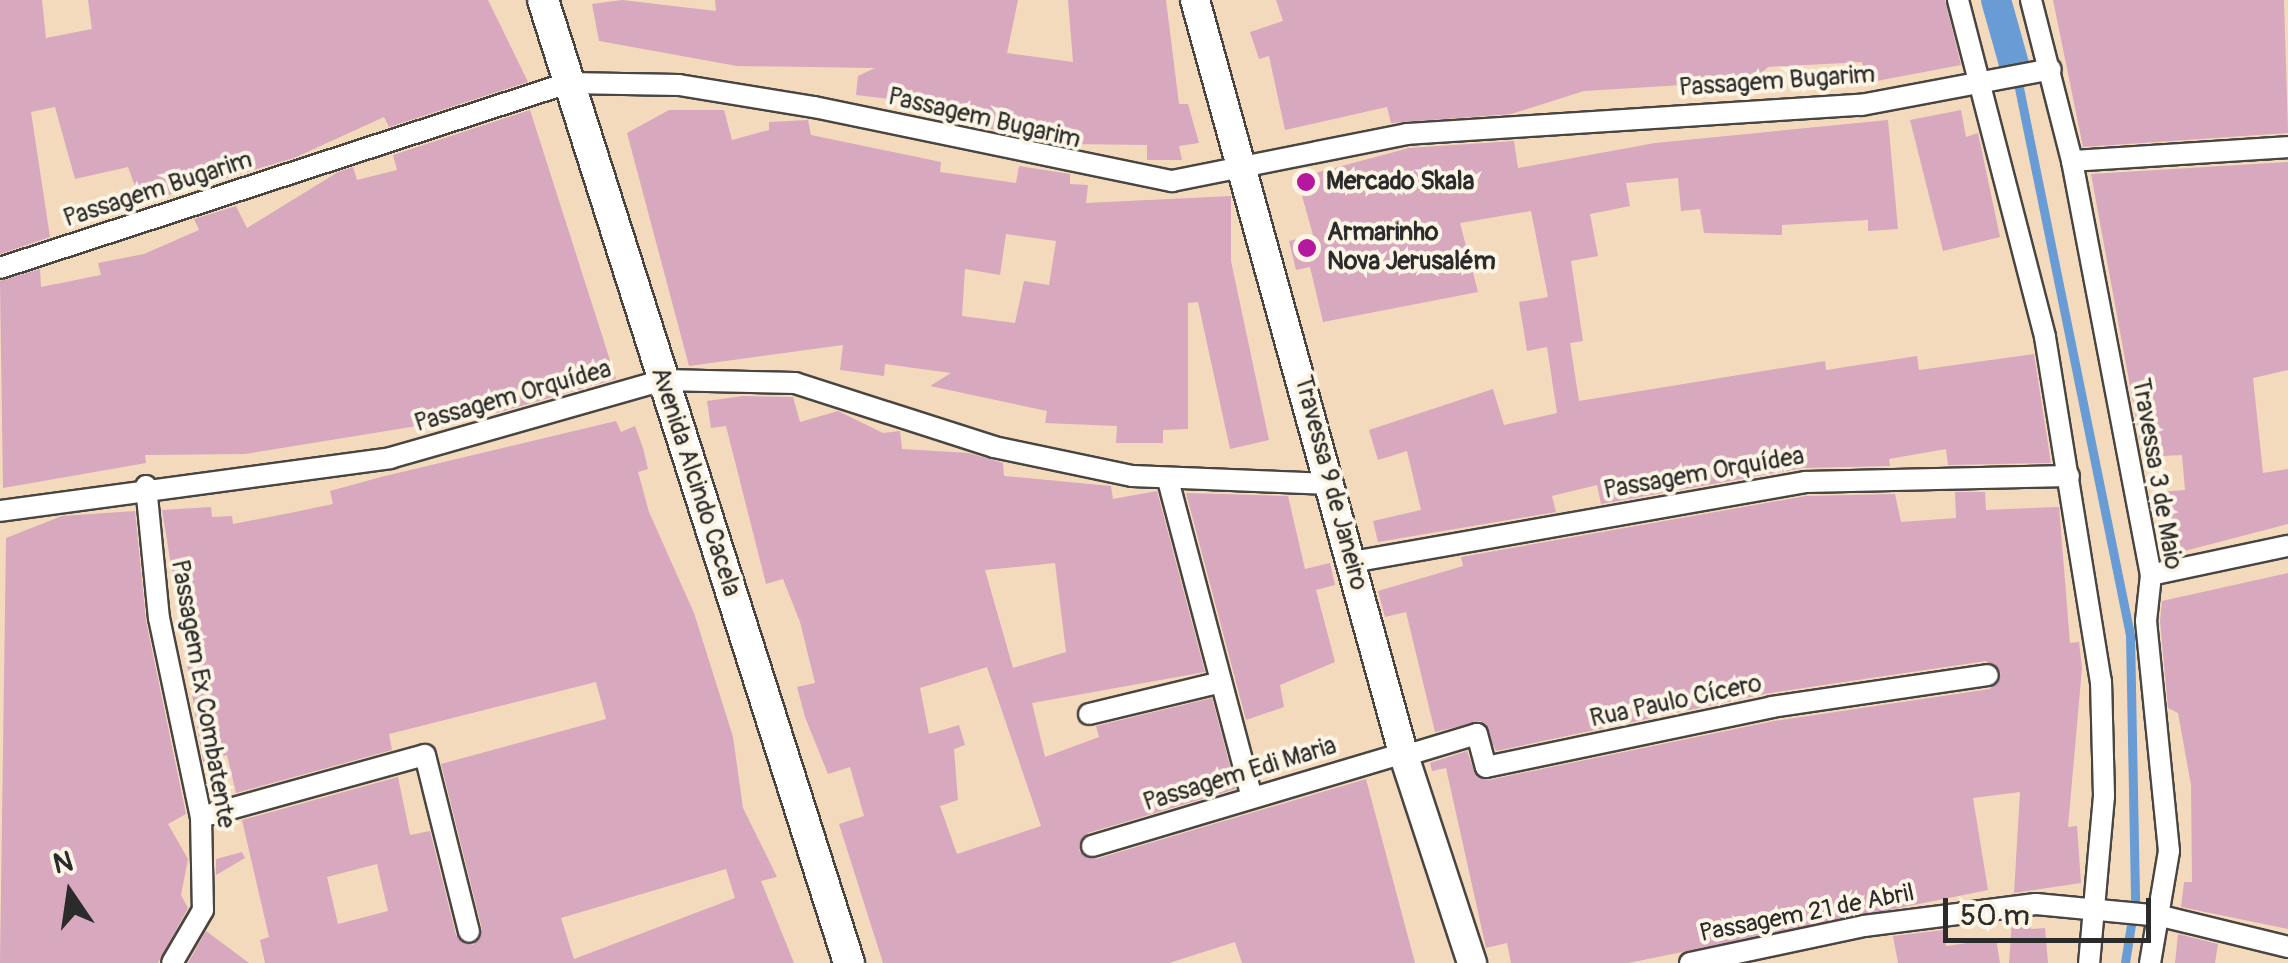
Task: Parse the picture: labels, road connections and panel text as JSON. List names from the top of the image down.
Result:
{
  "streets": {
    "main road": ["Avenida Alcindo Cacela"],
    "street": [
      "Passagem Bugarim",
      "Passagem Orquídea",
      "Travessa 3 de Maio",
      "Travessa 9 de Janeiro",
      "Passagem Ex Combatente",
      "Rua Paulo Cícero",
      "Passagem Edi Maria",
      "Passagem 21 de Abril"
    ]
  },
  "crossings": [
    ["Passagem Bugarim", "Travessa 3 de Maio"],
    ["Passagem Bugarim", "Avenida Alcindo Cacela"],
    ["Passagem Bugarim", "Travessa 9 de Janeiro"],
    ["Passagem Orquídea", "Avenida Alcindo Cacela"],
    ["Passagem Orquídea", "Travessa 9 de Janeiro"],
    ["Passagem Orquídea", "Passagem Ex Combatente"],
    ["Travessa 3 de Maio", "Passagem 21 de Abril"],
    ["Travessa 9 de Janeiro", "Rua Paulo Cícero"],
    ["Travessa 9 de Janeiro", "Passagem Edi Maria"],
    ["Rua Paulo Cícero", "Passagem Edi Maria"]
  ],
  "places": ["Mercado Skala", "Armarinho Nova Jerusalém"],
  "scale_bar": "50 m",
  "north": "top"
}
